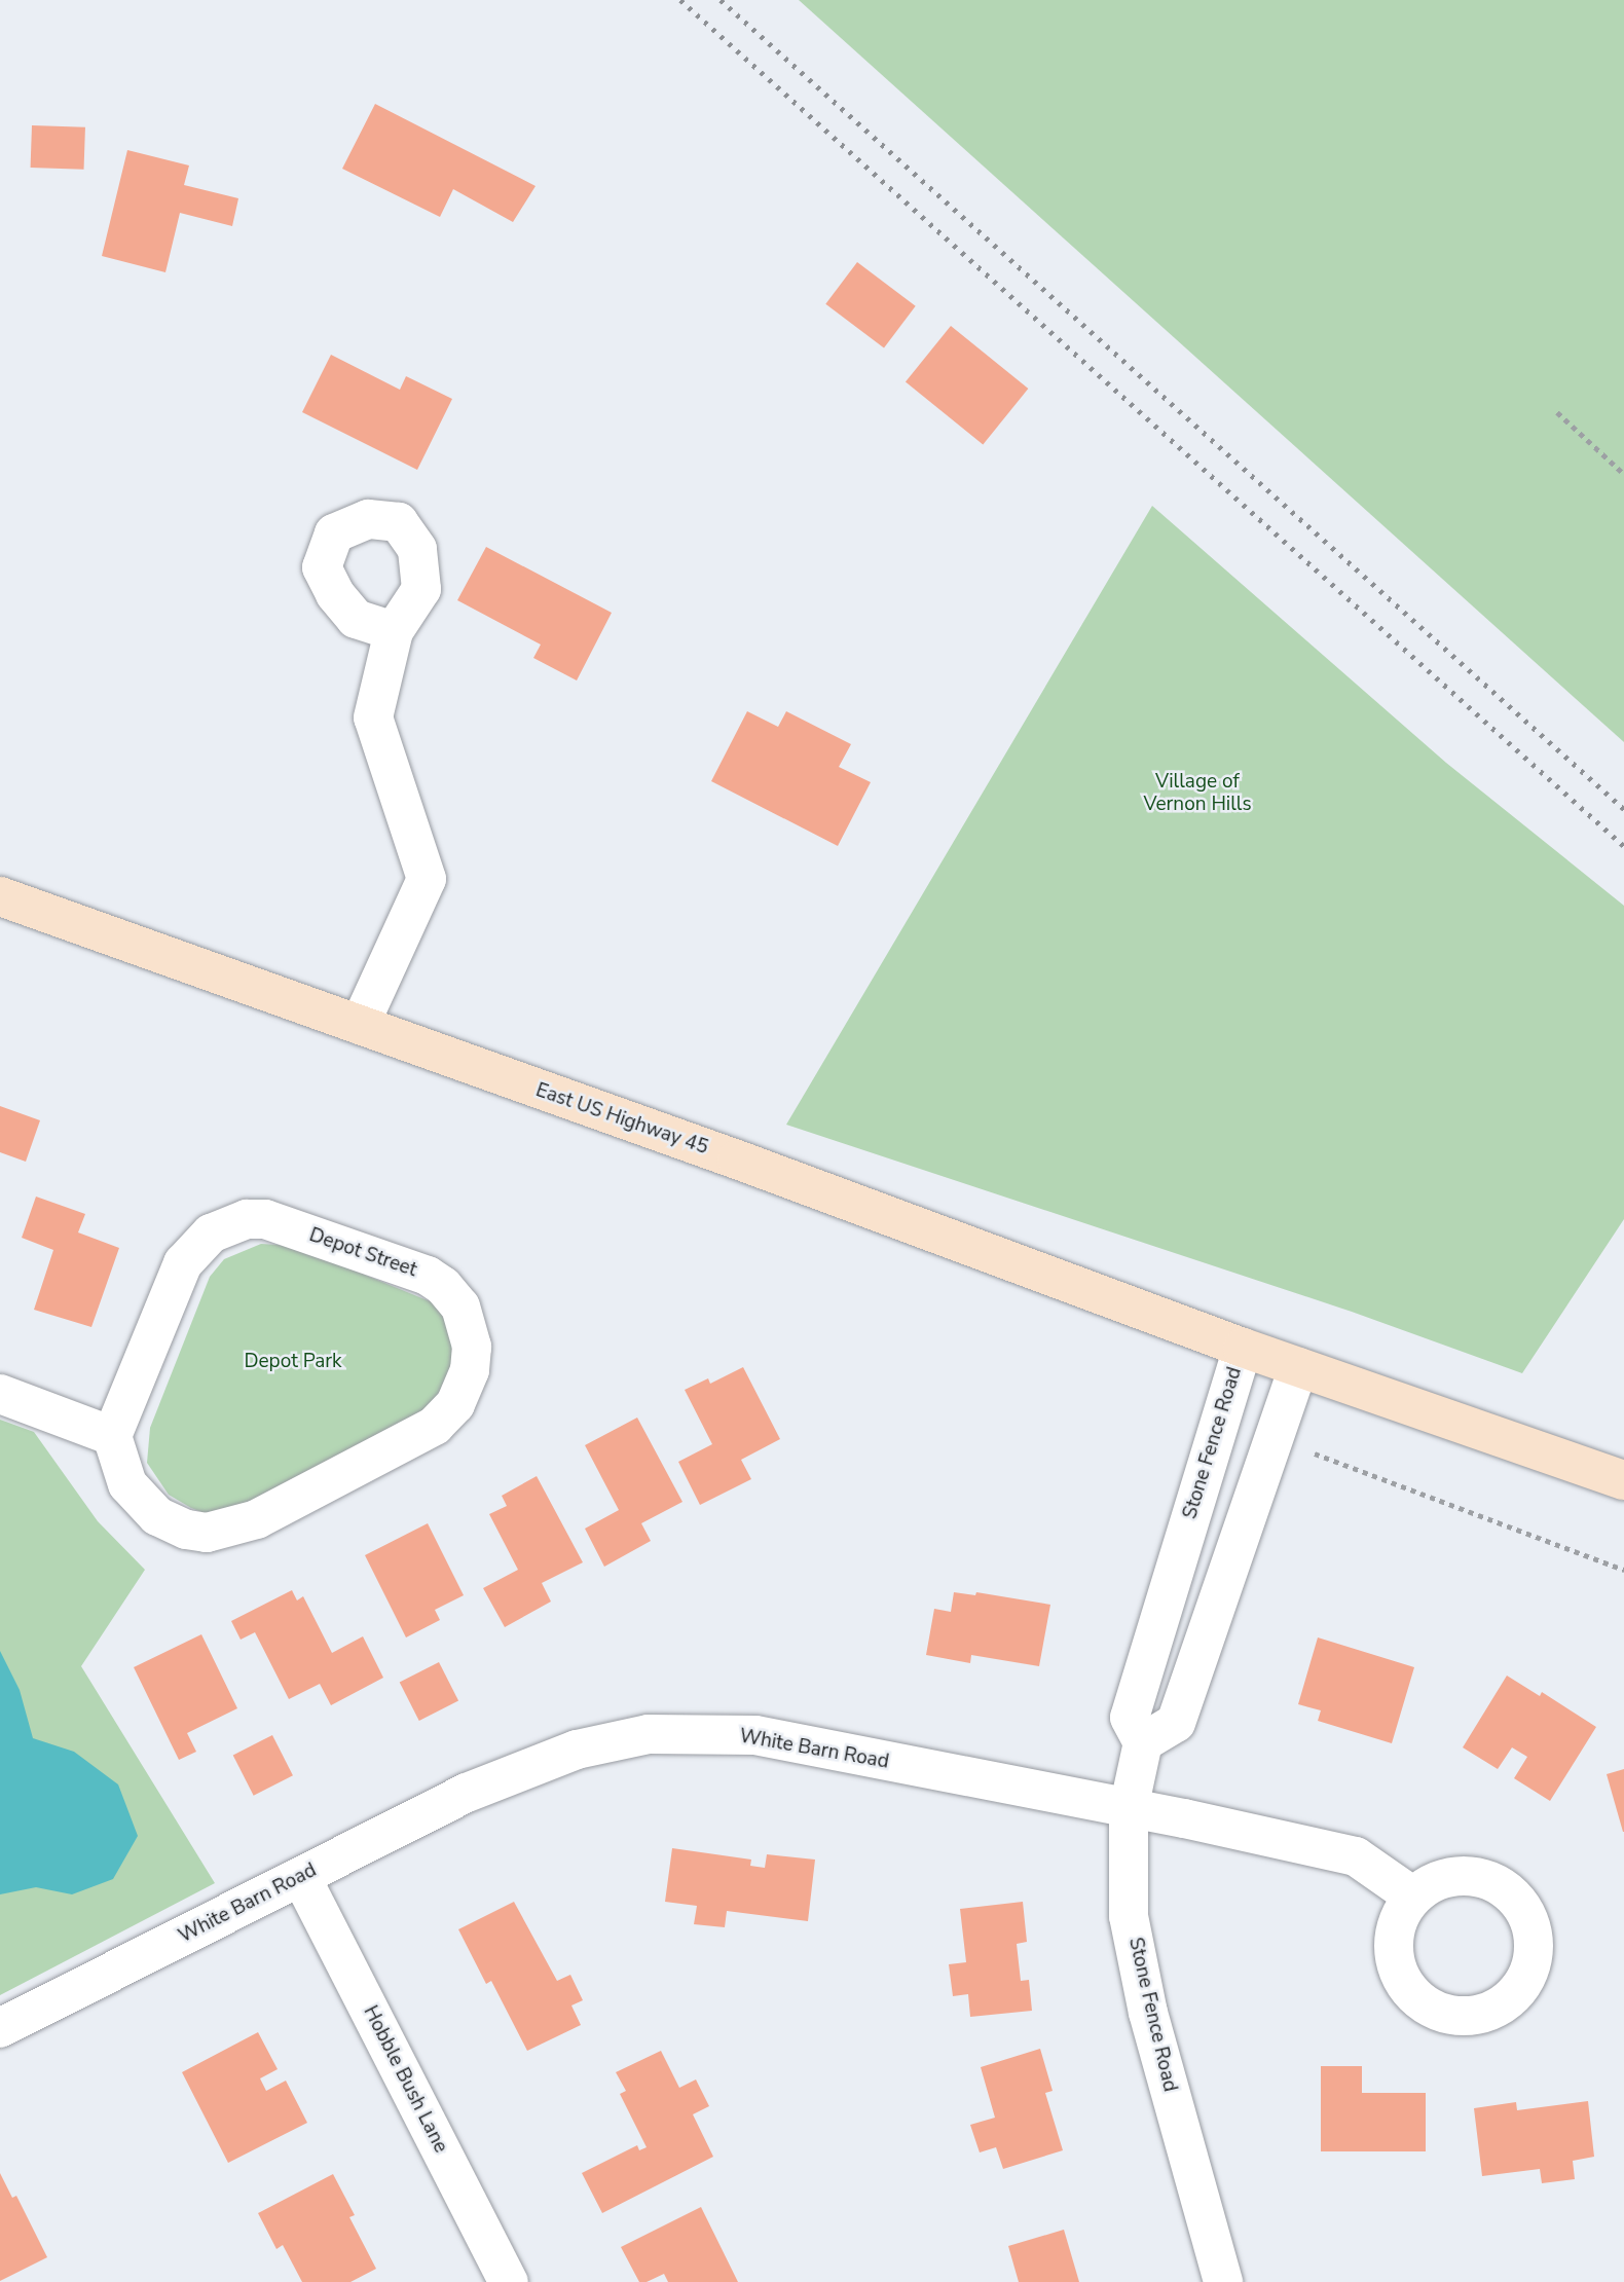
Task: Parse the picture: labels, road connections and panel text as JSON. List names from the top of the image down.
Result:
{
  "streets": {
    "main road": ["East US Highway 45"],
    "street": [
      "Depot Street",
      "Stone Fence Road",
      "White Barn Road",
      "Hobble Bush Lane"
    ]
  },
  "crossings": [
    ["East US Highway 45", "Stone Fence Road"],
    ["Stone Fence Road", "White Barn Road"],
    ["White Barn Road", "Hobble Bush Lane"]
  ],
  "parks": ["Village of Vernon Hills", "Depot Park"]
}
